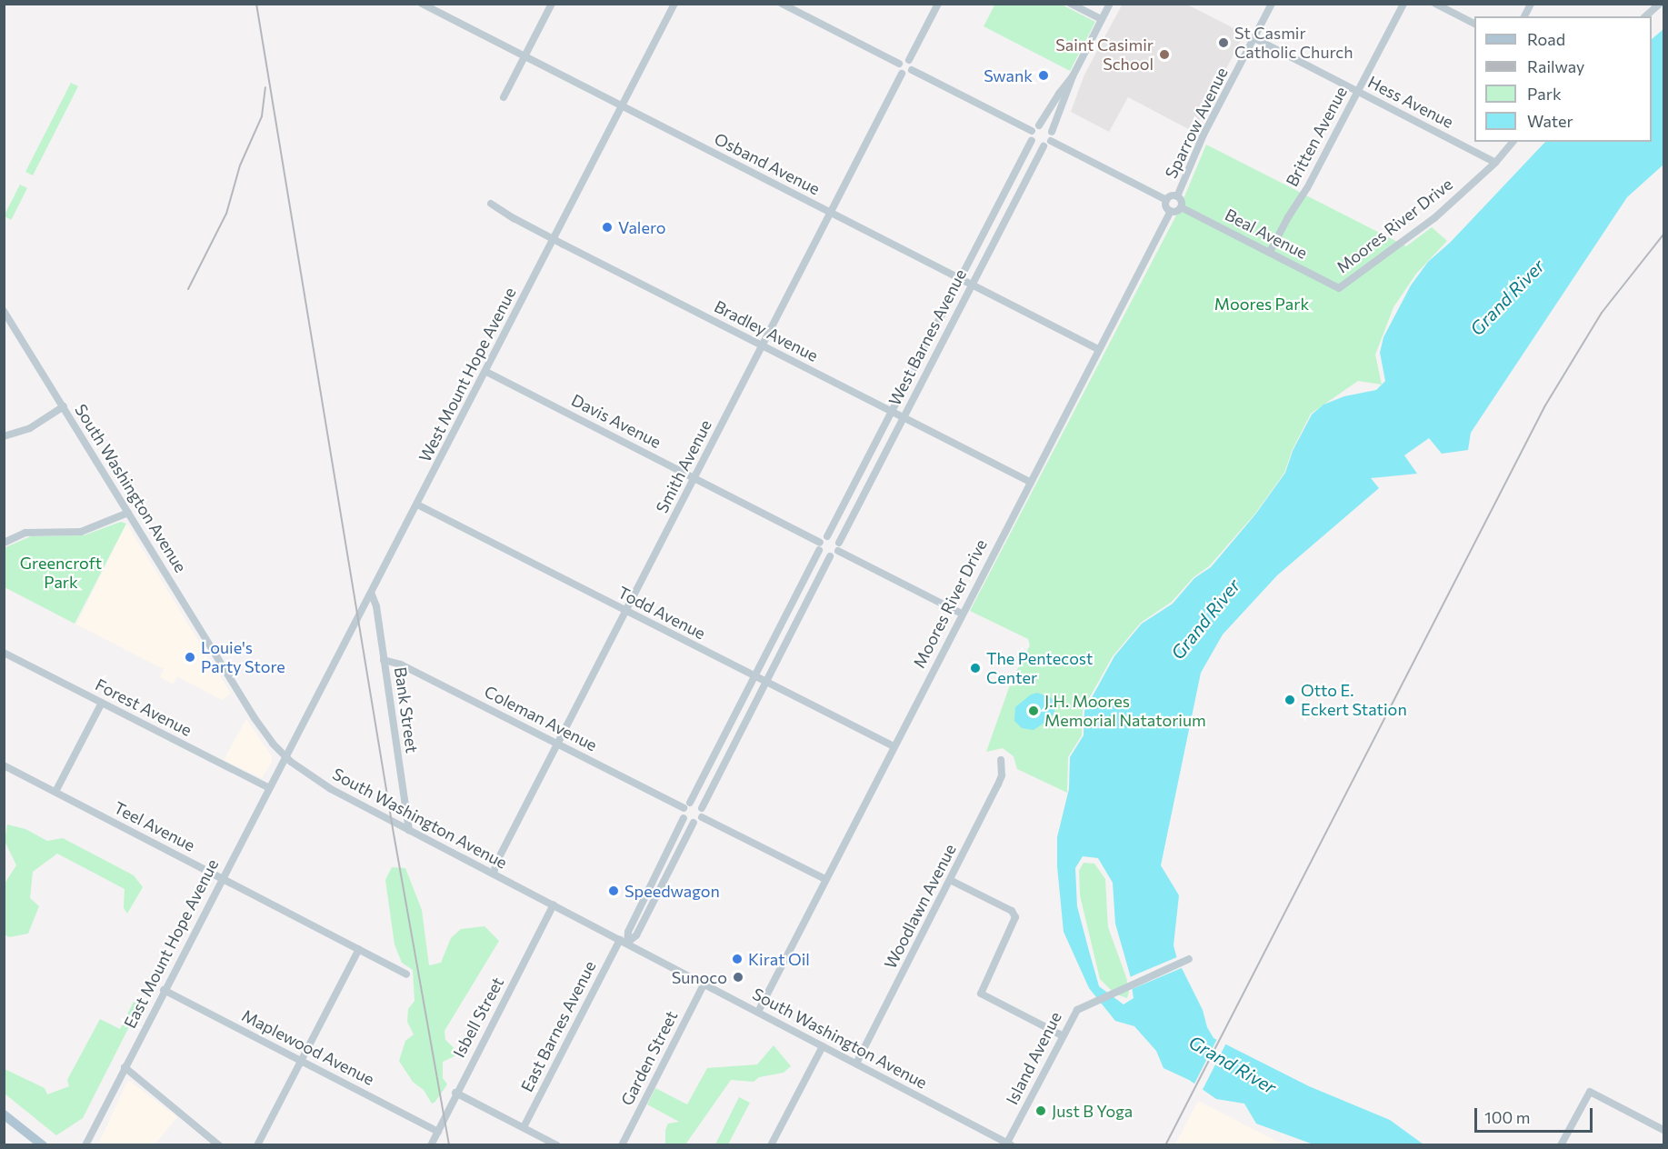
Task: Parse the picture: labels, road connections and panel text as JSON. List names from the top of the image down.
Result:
{
  "streets": {
    "street": [
      "Hess Avenue",
      "Sparrow Avenue",
      "Britten Avenue",
      "Osband Avenue",
      "Moores River Drive",
      "Beal Avenue",
      "Bradley Avenue",
      "West Barnes Avenue",
      "West Mount Hope Avenue",
      "Davis Avenue",
      "Smith Avenue",
      "South Washington Avenue",
      "Todd Avenue",
      "Forest Avenue",
      "Bank Street",
      "Coleman Avenue",
      "Teel Avenue",
      "Woodlawn Avenue",
      "East Mount Hope Avenue",
      "Isbell Street",
      "East Barnes Avenue",
      "Maplewood Avenue",
      "Garden Street",
      "Island Avenue"
    ]
  },
  "crossings": [
    ["Hess Avenue", "Sparrow Avenue"],
    ["Hess Avenue", "Britten Avenue"],
    ["Hess Avenue", "Moores River Drive"],
    ["Sparrow Avenue", "Moores River Drive"],
    ["Sparrow Avenue", "Beal Avenue"],
    ["Britten Avenue", "Beal Avenue"],
    ["Osband Avenue", "Moores River Drive"],
    ["Osband Avenue", "West Barnes Avenue"],
    ["Osband Avenue", "West Mount Hope Avenue"],
    ["Osband Avenue", "Smith Avenue"],
    ["Moores River Drive", "Beal Avenue"],
    ["Moores River Drive", "Bradley Avenue"],
    ["Moores River Drive", "South Washington Avenue"],
    ["Moores River Drive", "Todd Avenue"],
    ["Bradley Avenue", "West Barnes Avenue"],
    ["Bradley Avenue", "West Mount Hope Avenue"],
    ["Bradley Avenue", "Smith Avenue"],
    ["West Barnes Avenue", "Davis Avenue"],
    ["West Mount Hope Avenue", "Davis Avenue"],
    ["West Mount Hope Avenue", "South Washington Avenue"],
    ["West Mount Hope Avenue", "Todd Avenue"],
    ["West Mount Hope Avenue", "Bank Street"],
    ["West Mount Hope Avenue", "East Mount Hope Avenue"],
    ["Davis Avenue", "Smith Avenue"],
    ["Smith Avenue", "South Washington Avenue"],
    ["Smith Avenue", "Todd Avenue"],
    ["Smith Avenue", "Coleman Avenue"],
    ["South Washington Avenue", "Bank Street"],
    ["South Washington Avenue", "Woodlawn Avenue"],
    ["South Washington Avenue", "East Mount Hope Avenue"],
    ["South Washington Avenue", "Isbell Street"],
    ["South Washington Avenue", "East Barnes Avenue"],
    ["South Washington Avenue", "Garden Street"],
    ["South Washington Avenue", "Island Avenue"],
    ["Forest Avenue", "East Mount Hope Avenue"],
    ["Bank Street", "Coleman Avenue"],
    ["Teel Avenue", "East Mount Hope Avenue"],
    ["East Mount Hope Avenue", "Maplewood Avenue"],
    ["Isbell Street", "Maplewood Avenue"]
  ],
  "water": ["Grand River"],
  "parks": ["Moores Park", "Greencroft Park"],
  "places": [
    "St Casmir Catholic Church",
    "Saint Casimir School",
    "Swank",
    "Valero",
    "Louie's Party Store",
    "The Pentecost Center",
    "Otto E. Eckert Station",
    "J.H. Moores Memorial Natatorium",
    "Speedwagon",
    "Kirat Oil",
    "Sunoco",
    "Just B Yoga"
  ],
  "legend": [
    "Road",
    "Railway",
    "Park",
    "Water"
  ],
  "scale_bar": "100 m"
}
